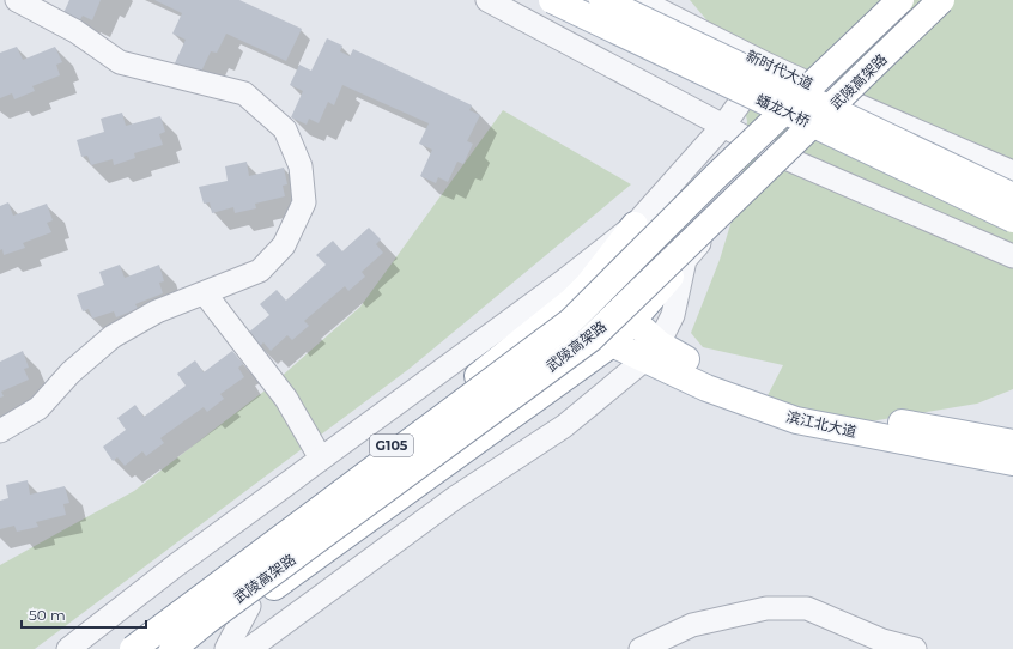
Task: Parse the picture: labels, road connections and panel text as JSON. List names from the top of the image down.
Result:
{
  "streets": {
    "main road": [
      "武陵高架路",
      "蟠龙大桥",
      "滨江北大道",
      "G105"
    ],
    "street": ["新时代大道"]
  },
  "crossings": [
    ["武陵高架路", "G105"]
  ],
  "scale_bar": "50 m"
}
